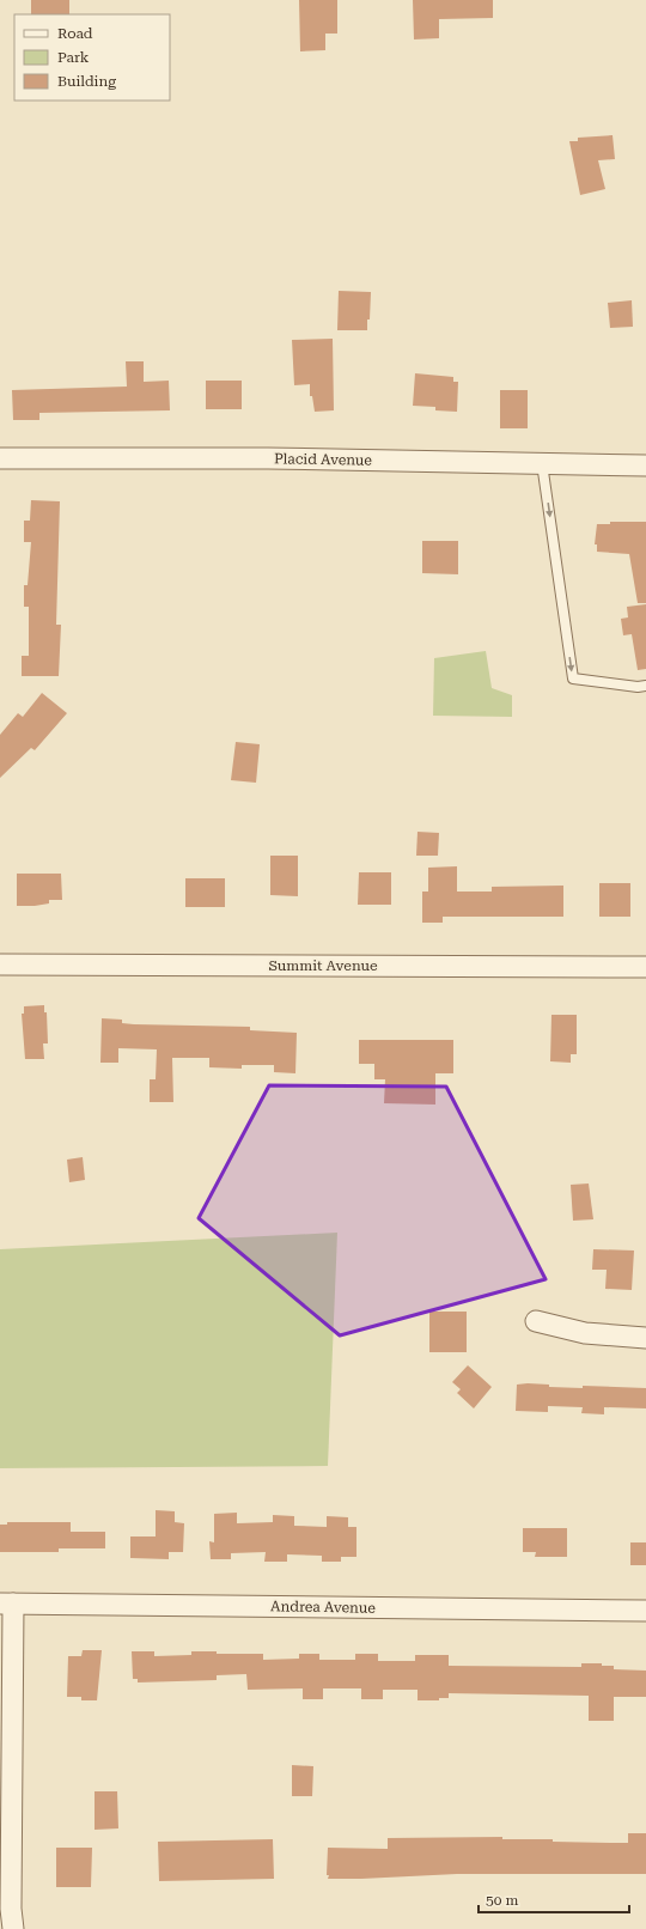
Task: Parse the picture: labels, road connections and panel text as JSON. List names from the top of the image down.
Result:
{
  "streets": {
    "street": ["Placid Avenue", "Summit Avenue", "Andrea Avenue"]
  },
  "legend": ["Road", "Park", "Building"],
  "scale_bar": "50 m"
}
